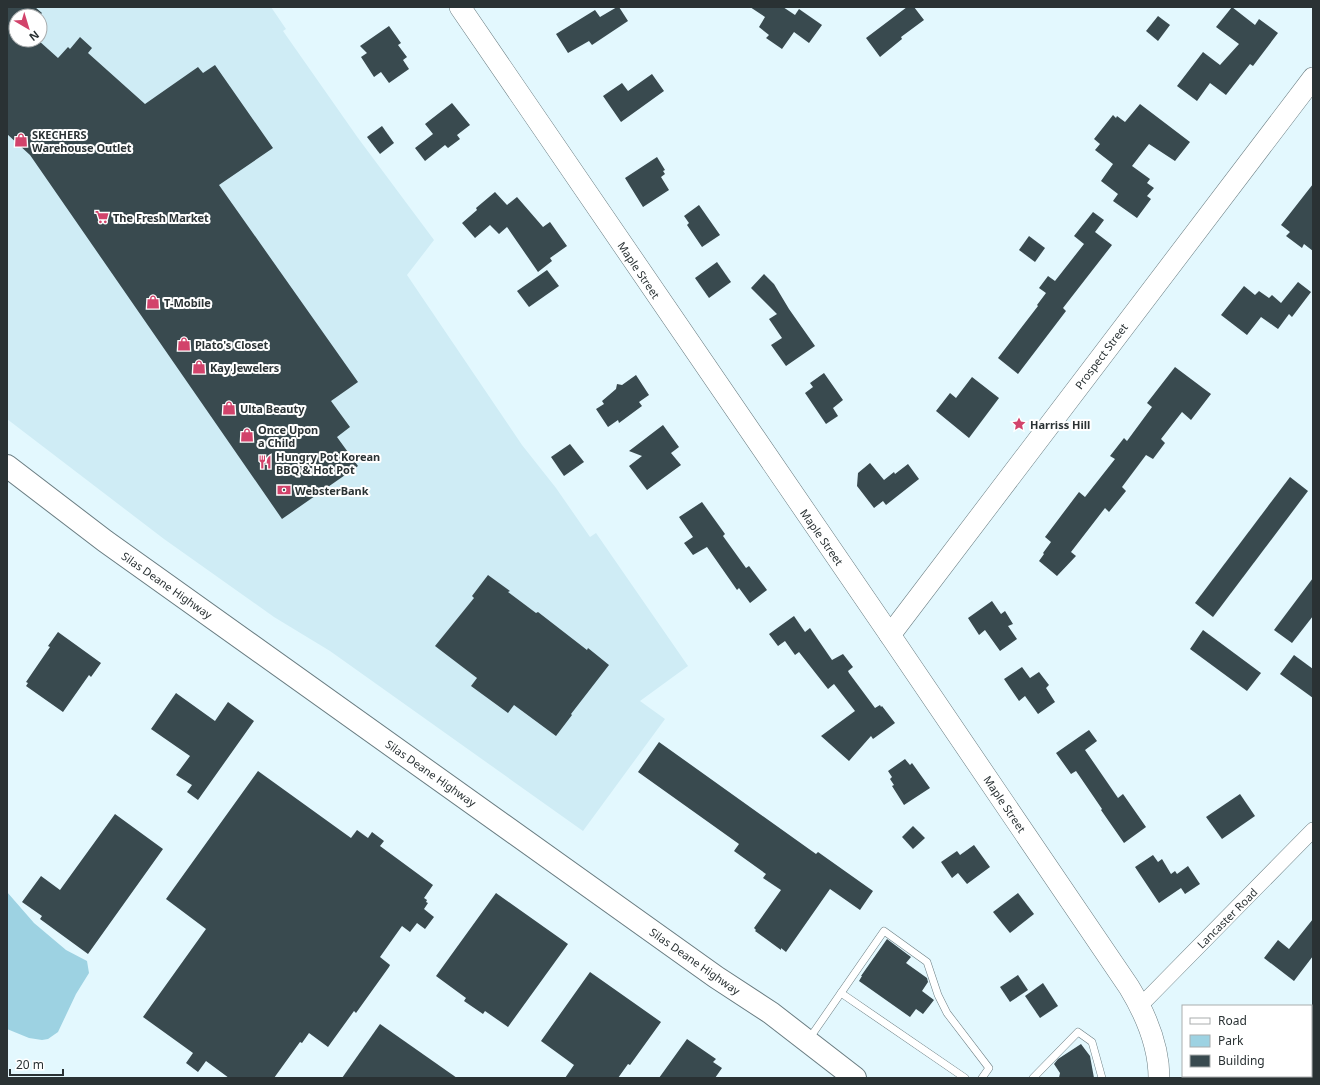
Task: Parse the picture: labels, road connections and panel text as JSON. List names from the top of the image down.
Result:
{
  "streets": {
    "main road": ["Maple Street", "Prospect Street", "Silas Deane Highway"],
    "street": ["Lancaster Road"]
  },
  "crossings": [
    ["Maple Street", "Prospect Street"],
    ["Maple Street", "Lancaster Road"]
  ],
  "places": {
    "shop": [
      "SKECHERS Warehouse Outlet",
      "T-Mobile",
      "Plato's Closet",
      "Kay Jewelers",
      "Ulta Beauty",
      "Once Upon a Child"
    ],
    "supermarket": ["The Fresh Market"],
    "place": ["Harriss Hill"],
    "restaurant": ["Hungry Pot Korean BBQ & Hot Pot"],
    "bank": ["WebsterBank"]
  },
  "legend": ["Road", "Park", "Building"],
  "scale_bar": "20 m",
  "north": "bottom right"
}
